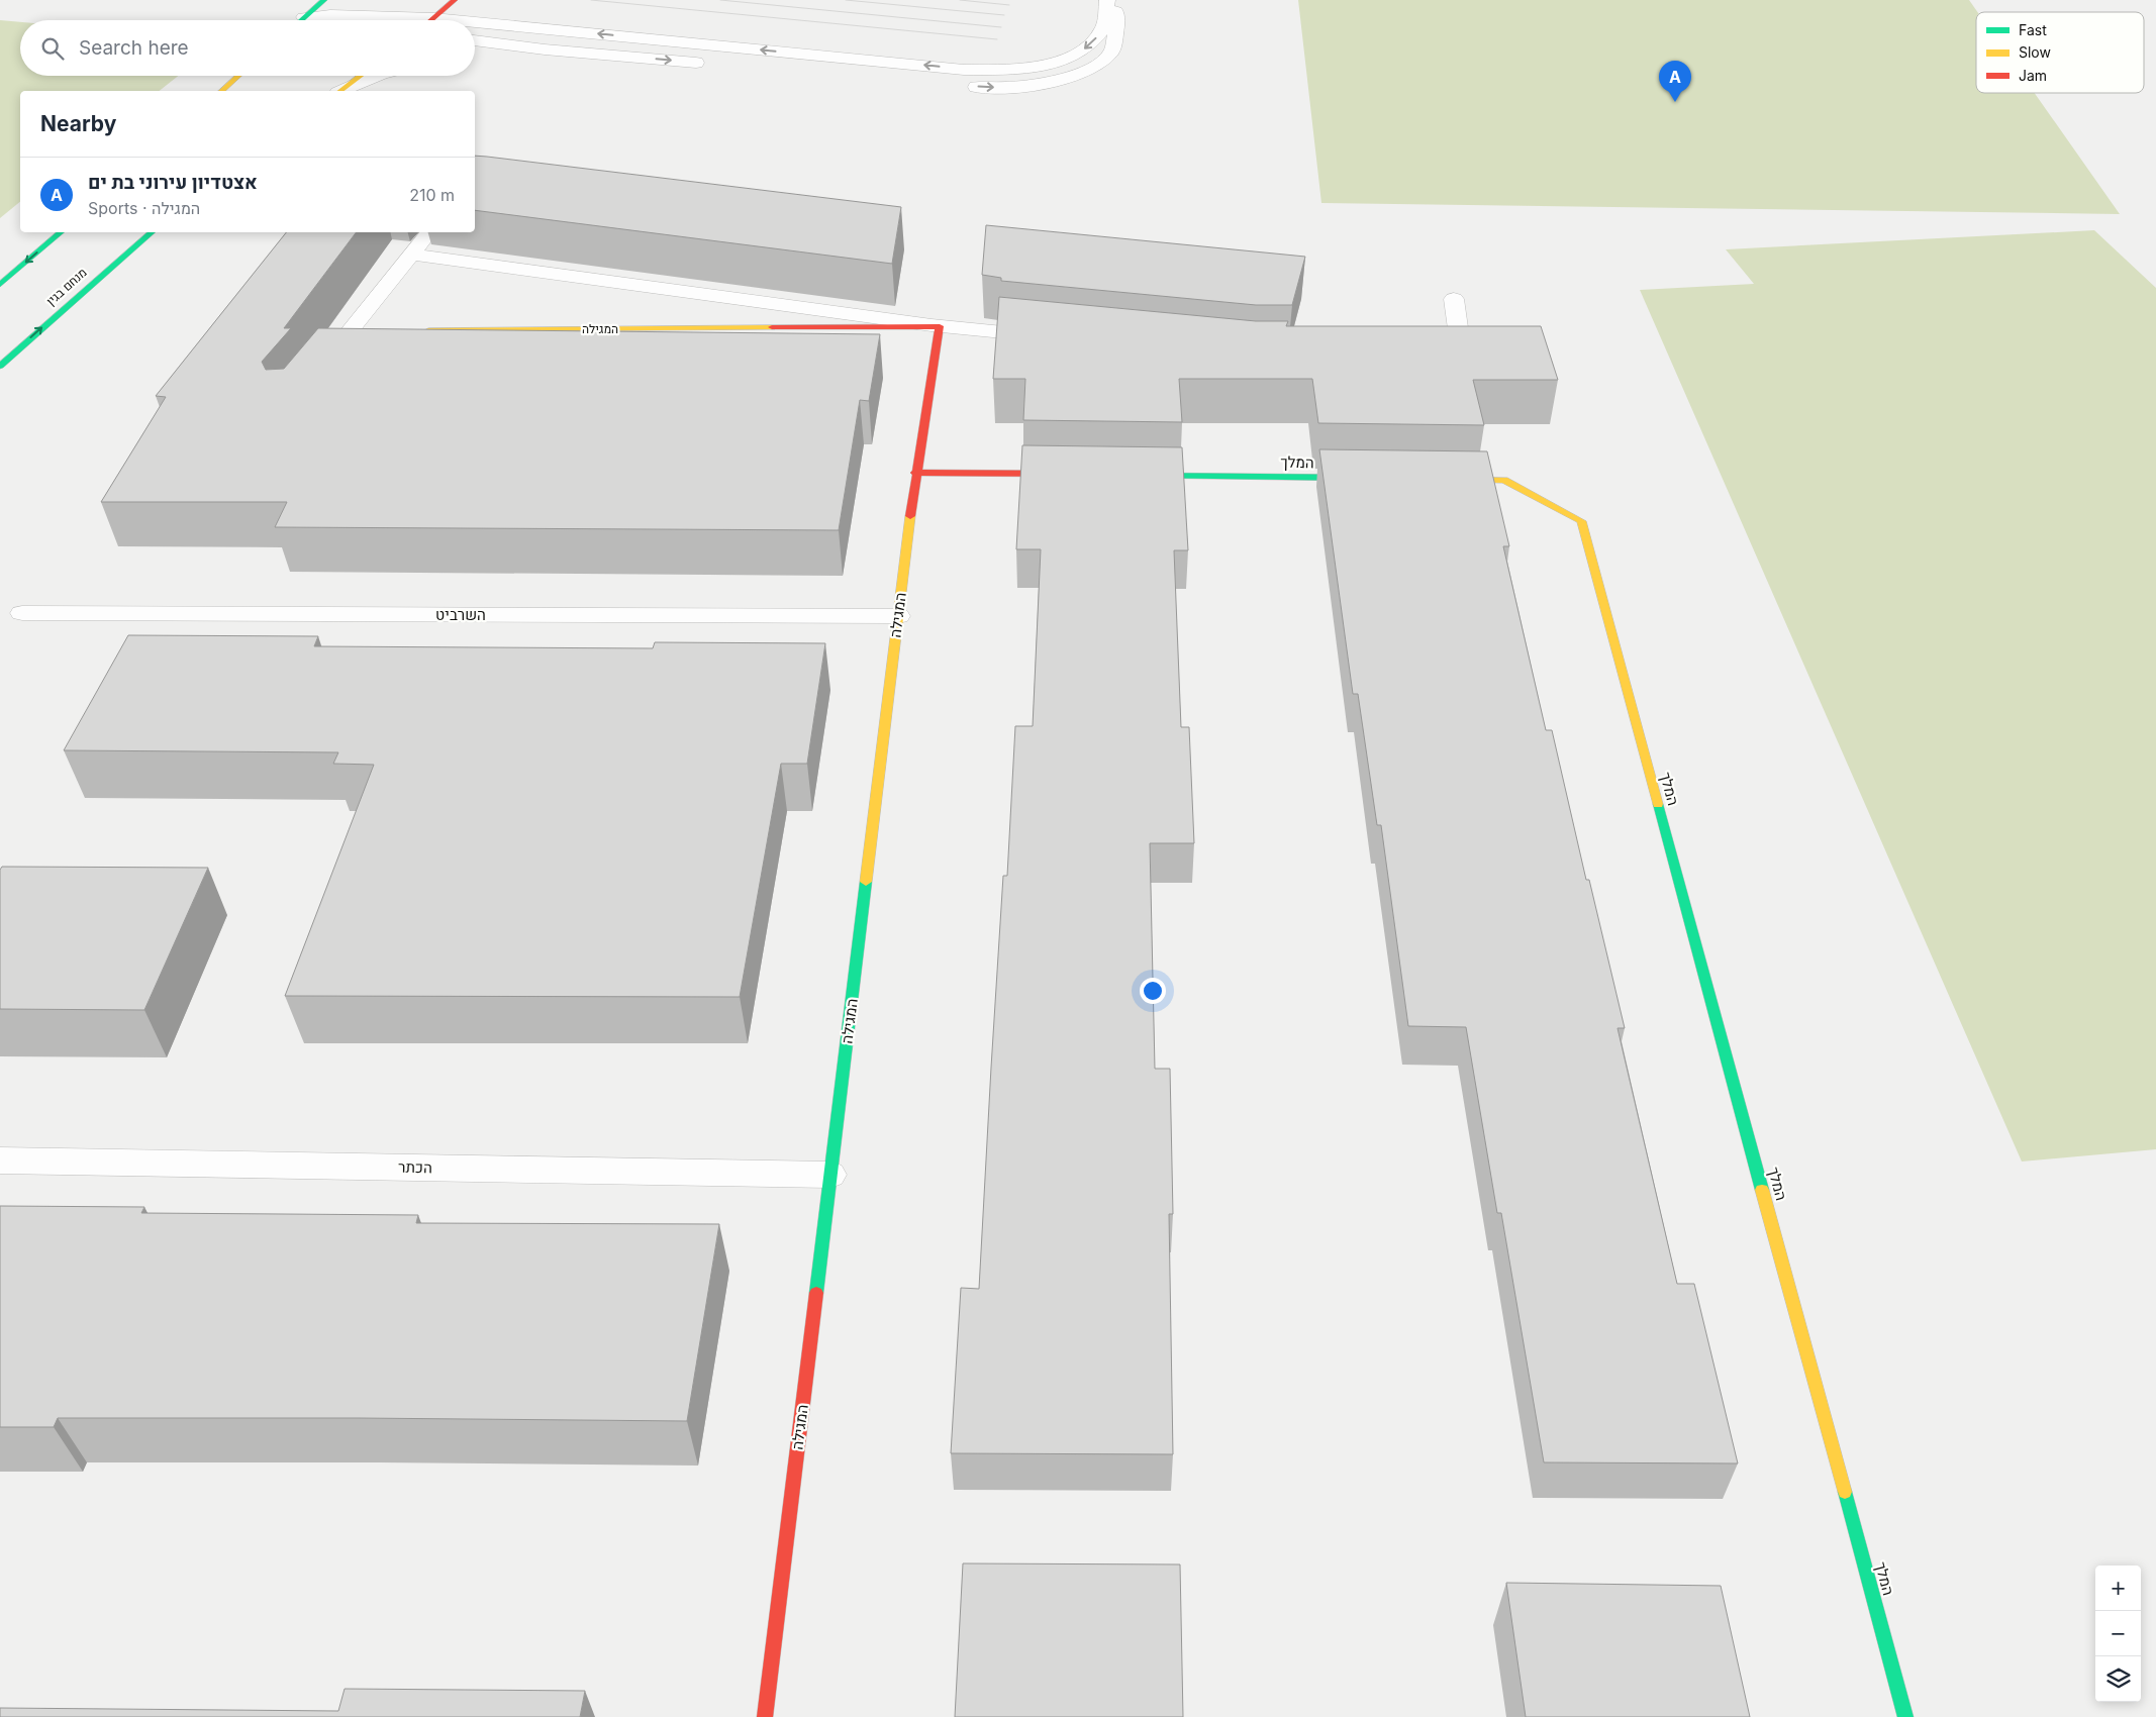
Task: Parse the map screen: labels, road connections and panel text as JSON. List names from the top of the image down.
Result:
{
  "streets": {
    "street": [
      "מנחם בגין",
      "המגילה",
      "המלך",
      "השרביט",
      "הכתר"
    ]
  },
  "crossings": [
    ["המגילה", "השרביט"],
    ["המגילה", "הכתר"]
  ],
  "legend": ["Fast", "Slow", "Jam"],
  "page": {
    "search": "Search here",
    "pins": "A",
    "heading": "Nearby",
    "list": [
      {
        "mark": "A",
        "name": "אצטדיון עירוני בת ים",
        "note": "Sports · המגילה",
        "value": "210 m"
      }
    ],
    "map_buttons": ["+", "−"]
  }
}
